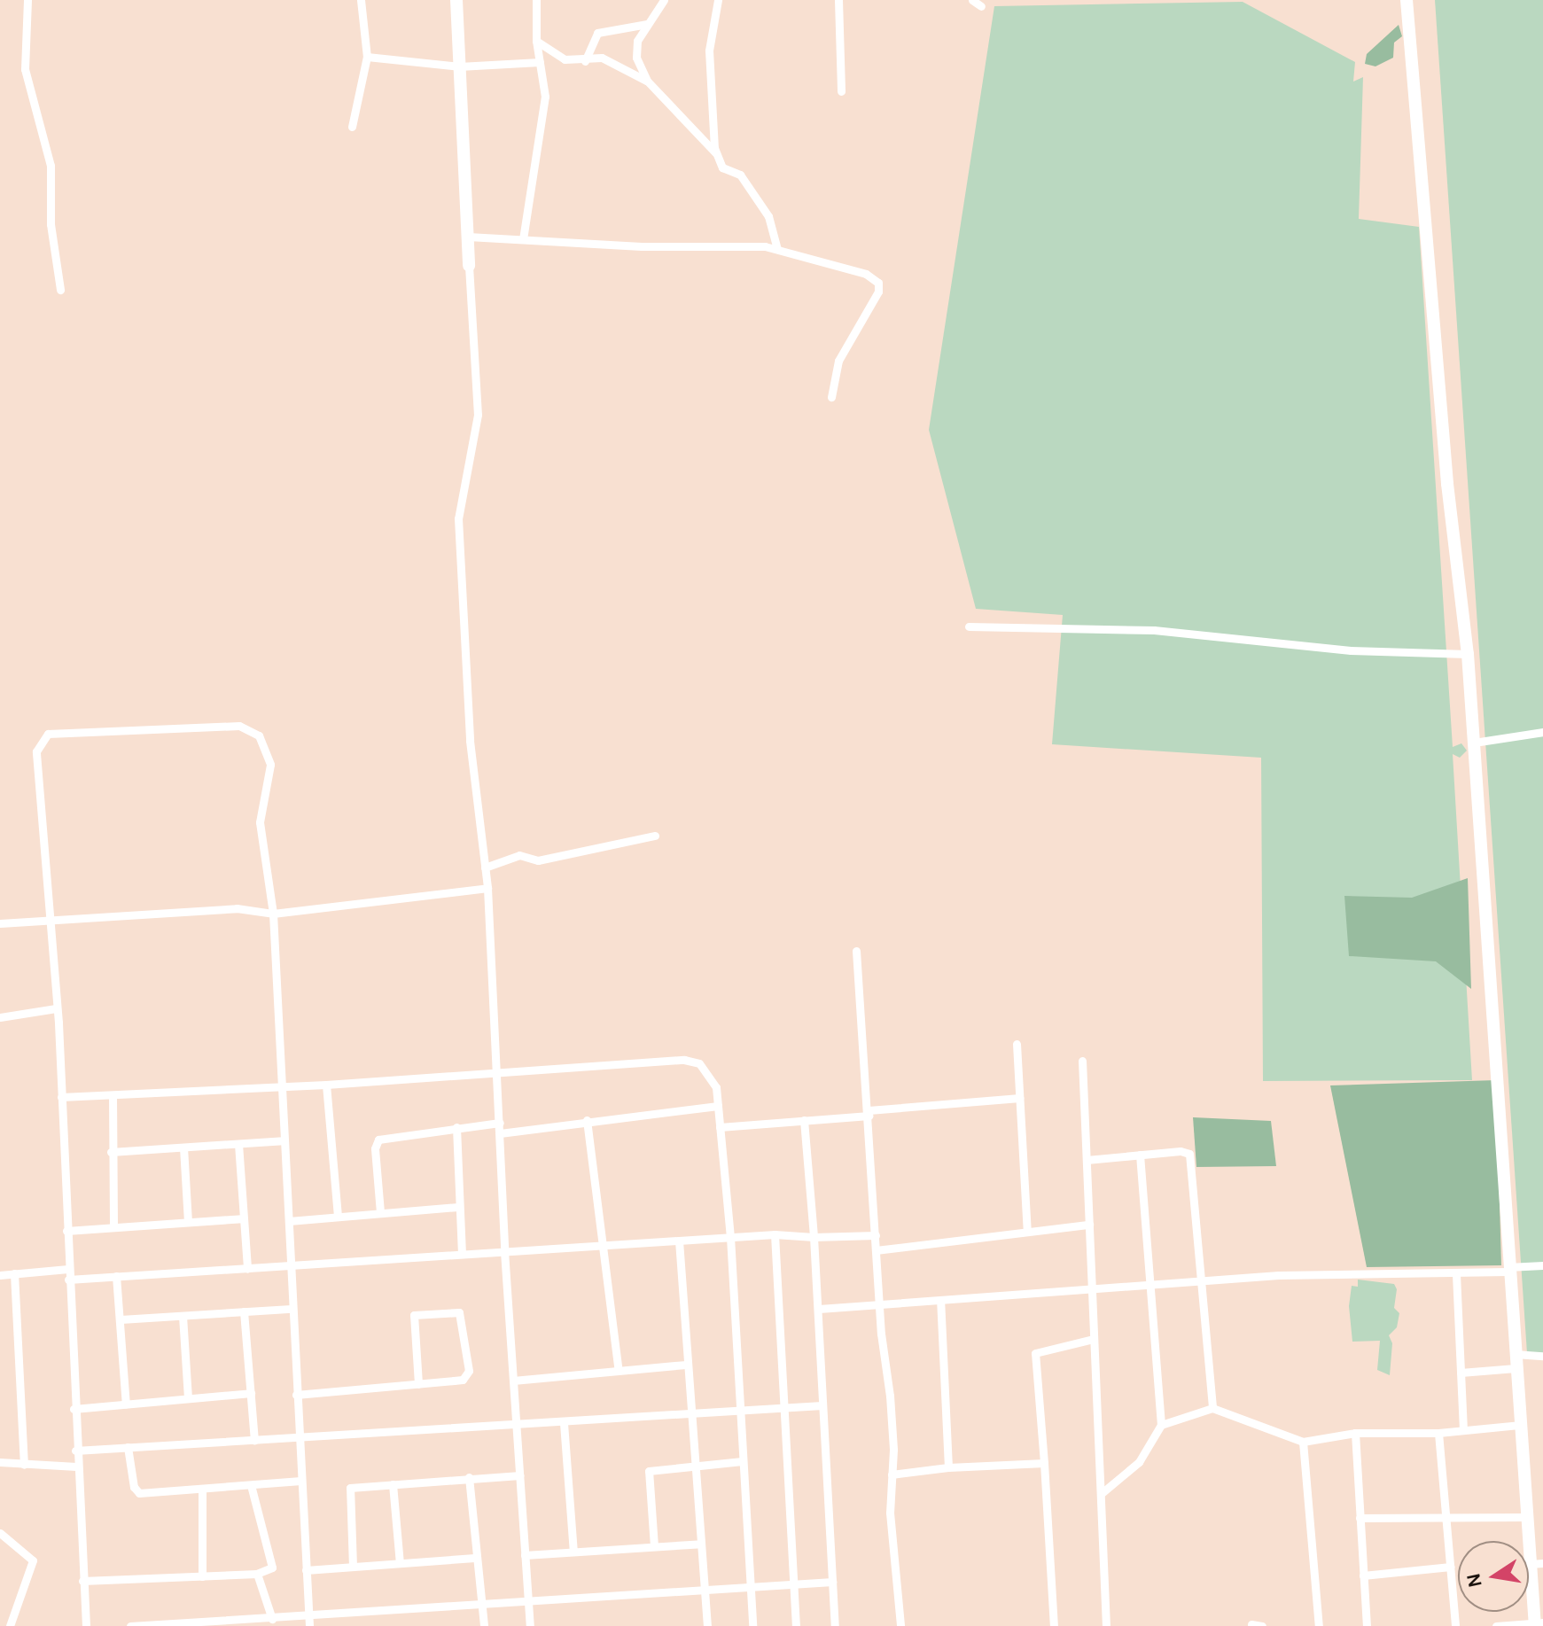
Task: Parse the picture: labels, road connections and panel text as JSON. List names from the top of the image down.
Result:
{
  "north": "left"
}
